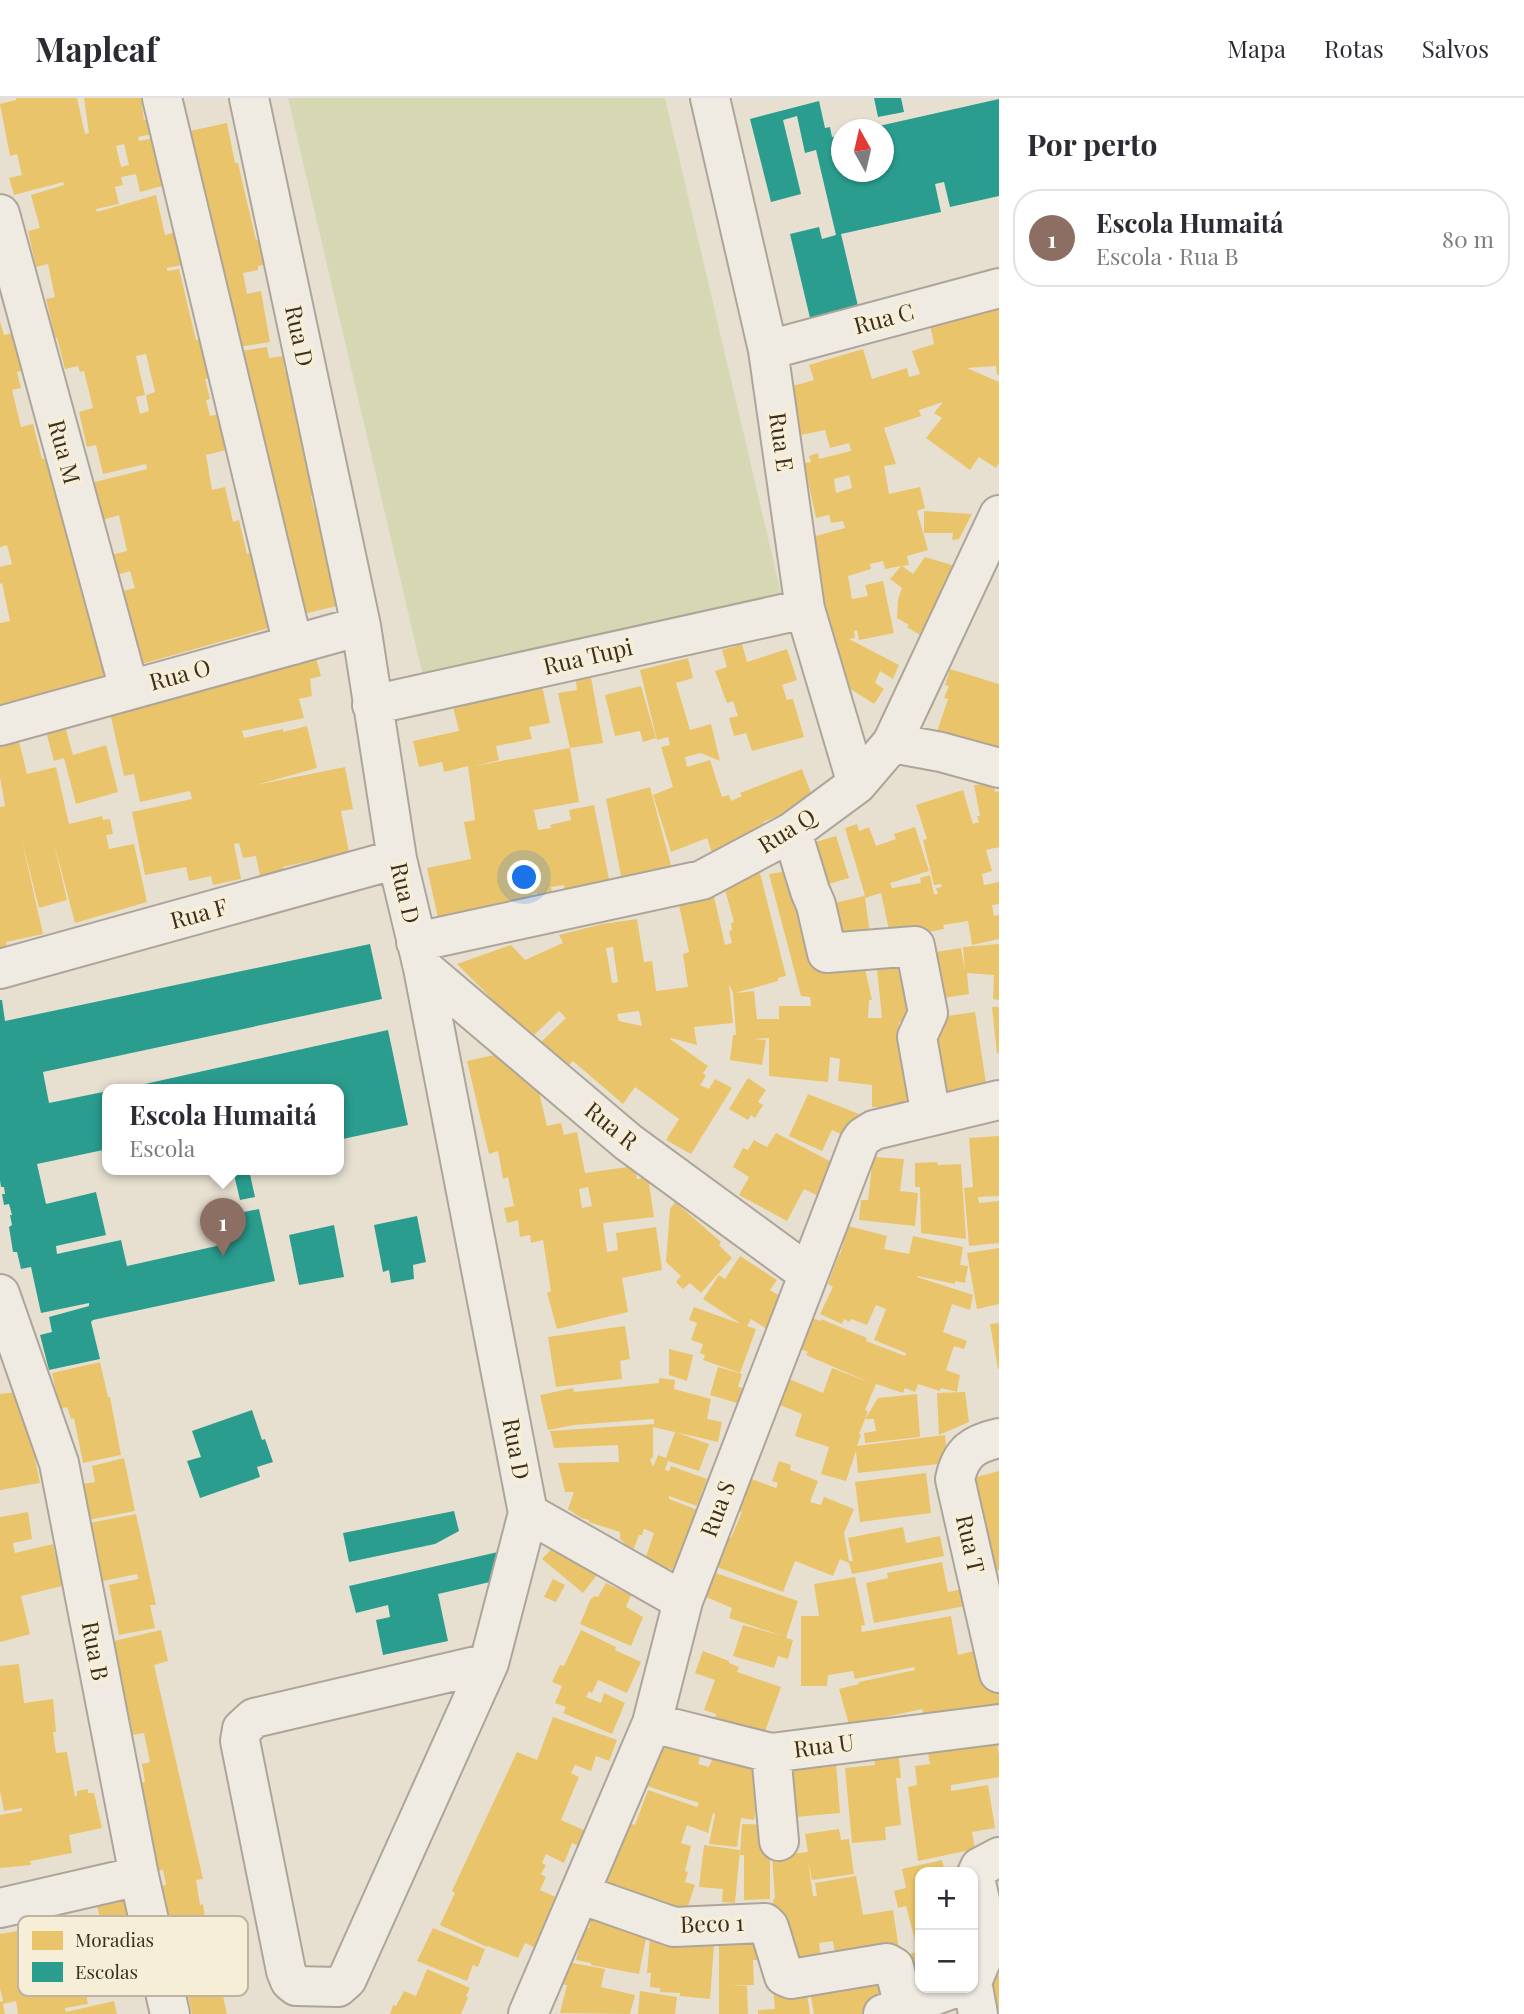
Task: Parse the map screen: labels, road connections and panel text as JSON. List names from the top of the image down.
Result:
{
  "streets": {
    "street": [
      "Rua C",
      "Rua D",
      "Rua E",
      "Rua M",
      "Rua Tupi",
      "Rua O",
      "Rua Q",
      "Rua F",
      "Rua R",
      "Rua S",
      "Rua T",
      "Rua B",
      "Rua U",
      "Beco 1"
    ]
  },
  "crossings": [
    ["Rua C", "Rua E"],
    ["Rua D", "Rua Tupi"],
    ["Rua D", "Rua O"],
    ["Rua D", "Rua Q"],
    ["Rua D", "Rua F"],
    ["Rua D", "Rua R"],
    ["Rua D", "Rua S"],
    ["Rua E", "Rua Tupi"],
    ["Rua E", "Rua Q"],
    ["Rua M", "Rua O"],
    ["Rua Q", "Rua R"],
    ["Rua R", "Rua S"],
    ["Rua S", "Rua U"],
    ["Rua S", "Beco 1"]
  ],
  "legend": ["Moradias", "Escolas"],
  "north": "top",
  "page": {
    "header": "Mapleaf",
    "nav": ["Mapa", "Rotas", "Salvos"],
    "heading": "Por perto",
    "list": [
      {
        "mark": "1",
        "name": "Escola Humaitá",
        "note": "Escola · Rua B",
        "value": "80 m"
      }
    ],
    "popup": ["Escola Humaitá", "Escola"],
    "pins": "1",
    "map_buttons": ["+", "−"]
  }
}
